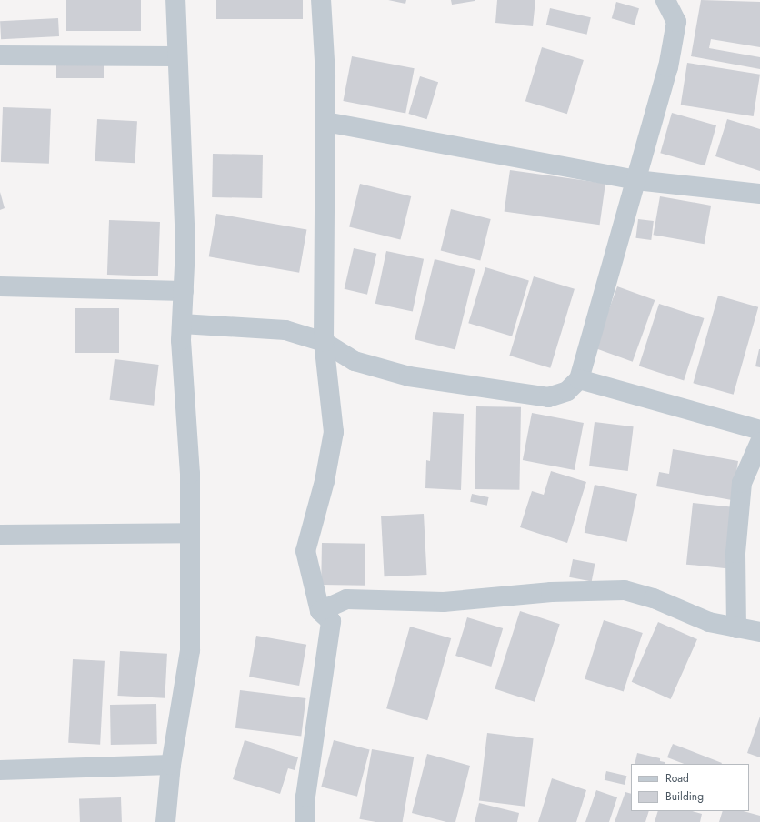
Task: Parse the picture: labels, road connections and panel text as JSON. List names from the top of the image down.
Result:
{
  "legend": ["Road", "Building"]
}
